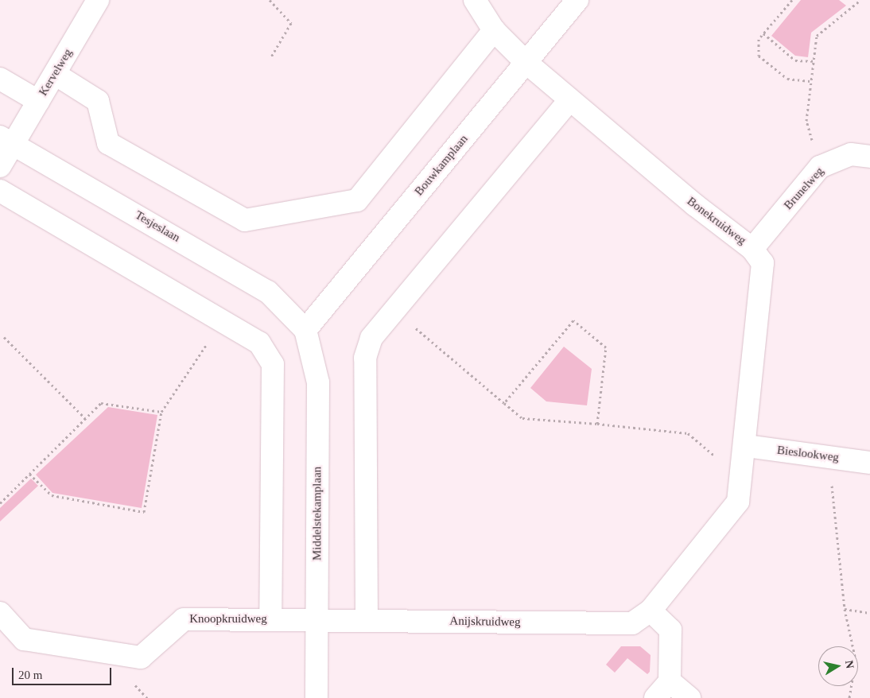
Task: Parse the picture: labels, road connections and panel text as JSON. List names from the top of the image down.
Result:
{
  "streets": {
    "street": [
      "Kervelweg",
      "Bouwkamplaan",
      "Brunelweg",
      "Bonekruidweg",
      "Tesjeslaan",
      "Bieslookweg",
      "Middelstekamplaan",
      "Knoopkruidweg",
      "Anijskruidweg"
    ]
  },
  "crossings": [
    ["Kervelweg", "Tesjeslaan"],
    ["Bouwkamplaan", "Bonekruidweg"],
    ["Bouwkamplaan", "Tesjeslaan"],
    ["Bouwkamplaan", "Middelstekamplaan"],
    ["Brunelweg", "Bonekruidweg"],
    ["Bonekruidweg", "Bieslookweg"],
    ["Bonekruidweg", "Anijskruidweg"],
    ["Tesjeslaan", "Middelstekamplaan"],
    ["Bieslookweg", "Anijskruidweg"],
    ["Middelstekamplaan", "Knoopkruidweg"],
    ["Middelstekamplaan", "Anijskruidweg"],
    ["Knoopkruidweg", "Anijskruidweg"]
  ],
  "scale_bar": "20 m",
  "north": "right"
}
